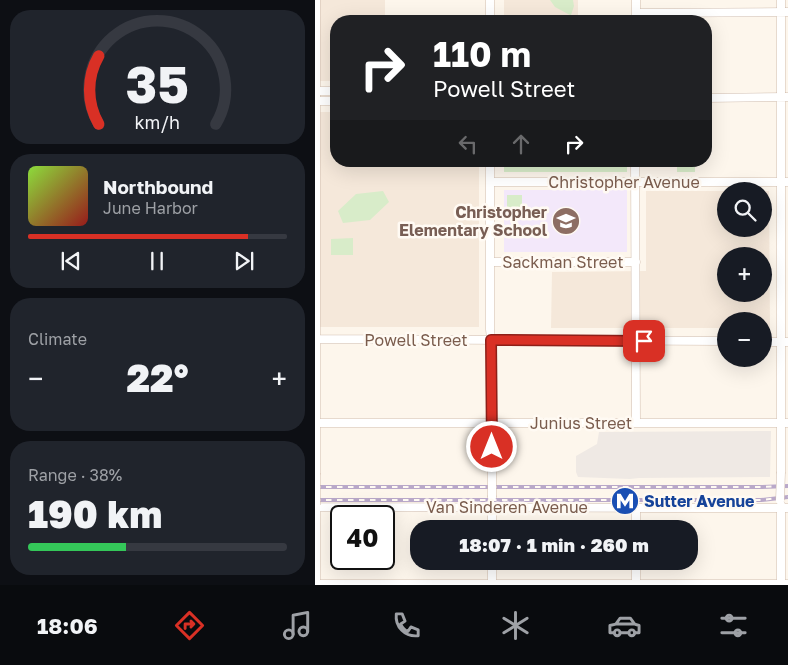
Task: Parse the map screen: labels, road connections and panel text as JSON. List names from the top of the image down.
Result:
{
  "streets": {
    "street": [
      "Christopher Avenue",
      "Sackman Street",
      "Powell Street",
      "Junius Street",
      "Van Sinderen Avenue"
    ]
  },
  "places": {
    "school or university": ["Christopher Elementary School"],
    "metro station": ["Sutter Avenue"]
  },
  "page": {
    "turn": ["110 m", "Powell Street"],
    "song": ["Northbound", "June Harbor"],
    "map_buttons": ["+", "−"],
    "tile": [
      "Climate",
      ["Range · 38%", "190 km"]
    ],
    "heat": ["−", "22°", "+"],
    "limit": "40",
    "trip": "18:07 · 1 min · 260 m",
    "tabs": "18:06",
    "gauge": ["35", "km/h"]
  }
}
